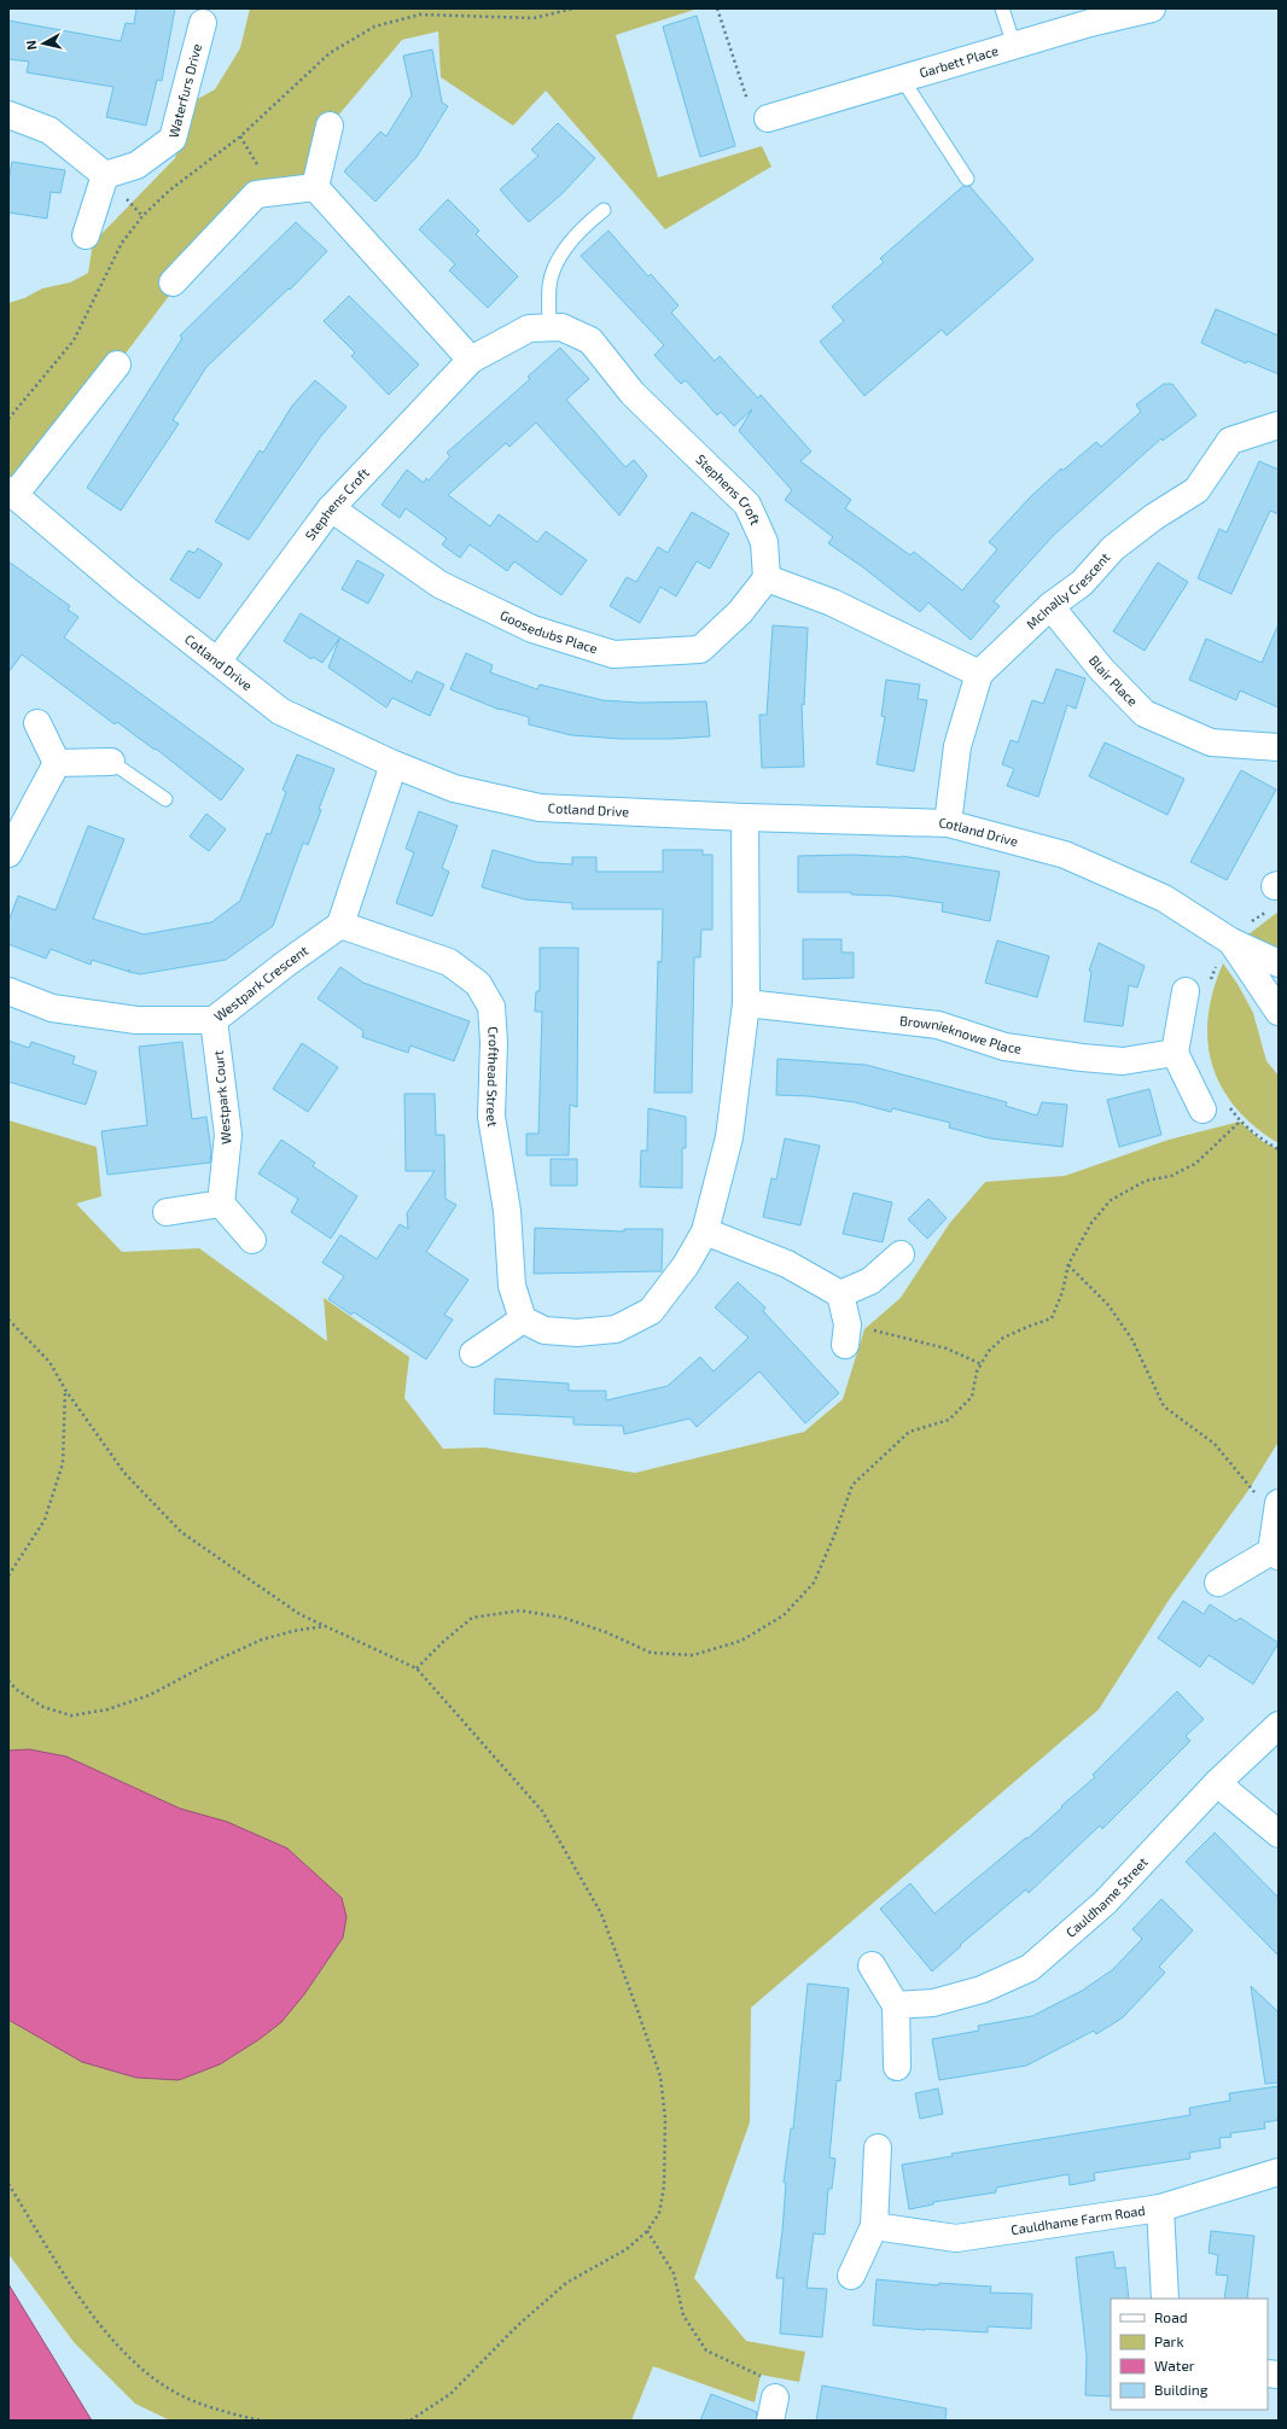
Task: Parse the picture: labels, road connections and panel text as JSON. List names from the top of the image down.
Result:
{
  "streets": {
    "street": [
      "Garbett Place",
      "Waterfurs Drive",
      "Stephens Croft",
      "McInally Crescent",
      "Goosedubs Place",
      "Cotland Drive",
      "Blair Place",
      "Westpark Crescent",
      "Brownieknowe Place",
      "Crofthead Street",
      "Westpark Court",
      "Cauldhame Street",
      "Cauldhame Farm Road"
    ]
  },
  "crossings": [
    ["Stephens Croft", "Goosedubs Place"],
    ["Stephens Croft", "Cotland Drive"],
    ["McInally Crescent", "Cotland Drive"],
    ["McInally Crescent", "Blair Place"],
    ["Westpark Crescent", "Crofthead Street"],
    ["Westpark Crescent", "Westpark Court"]
  ],
  "legend": [
    "Road",
    "Park",
    "Water",
    "Building"
  ],
  "north": "left"
}
